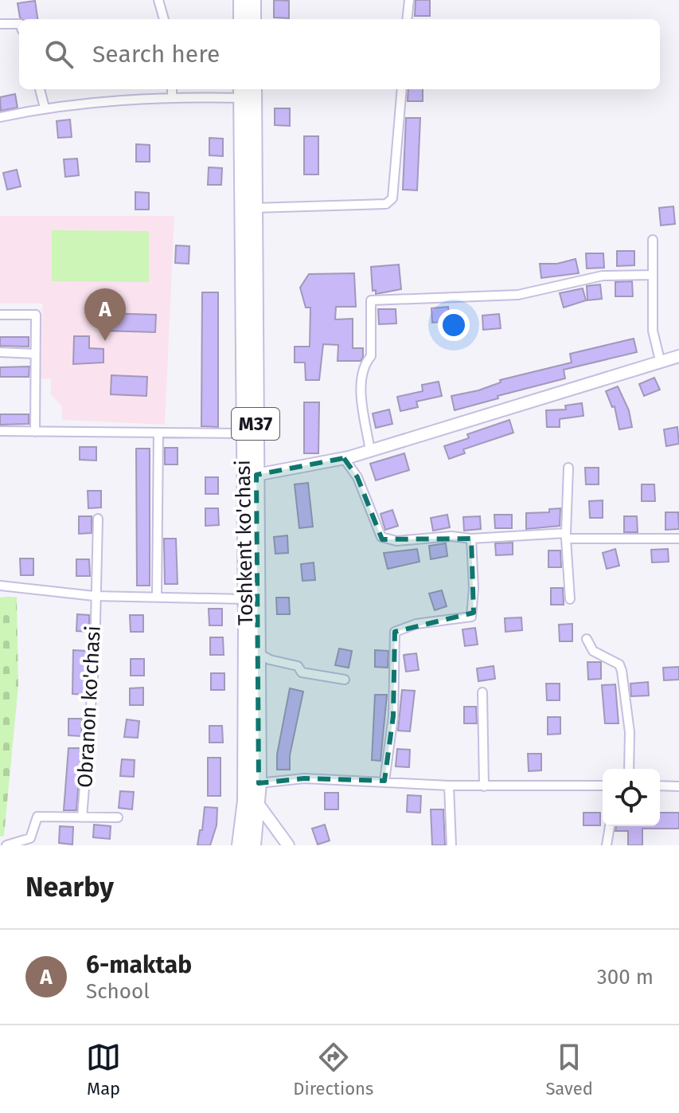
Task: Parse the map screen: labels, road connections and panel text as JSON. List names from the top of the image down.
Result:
{
  "streets": {
    "highway": ["M37", "Toshkent ko'chasi"],
    "street": ["Obranon ko'chasi"]
  },
  "crossings": [
    ["Toshkent ko'chasi", "Obranon ko'chasi"]
  ],
  "page": {
    "search": "Search here",
    "pins": "A",
    "heading": "Nearby",
    "list": [
      {
        "mark": "A",
        "name": "6-maktab",
        "note": "School",
        "value": "300 m"
      }
    ],
    "nav": ["Map", "Directions", "Saved"]
  }
}
